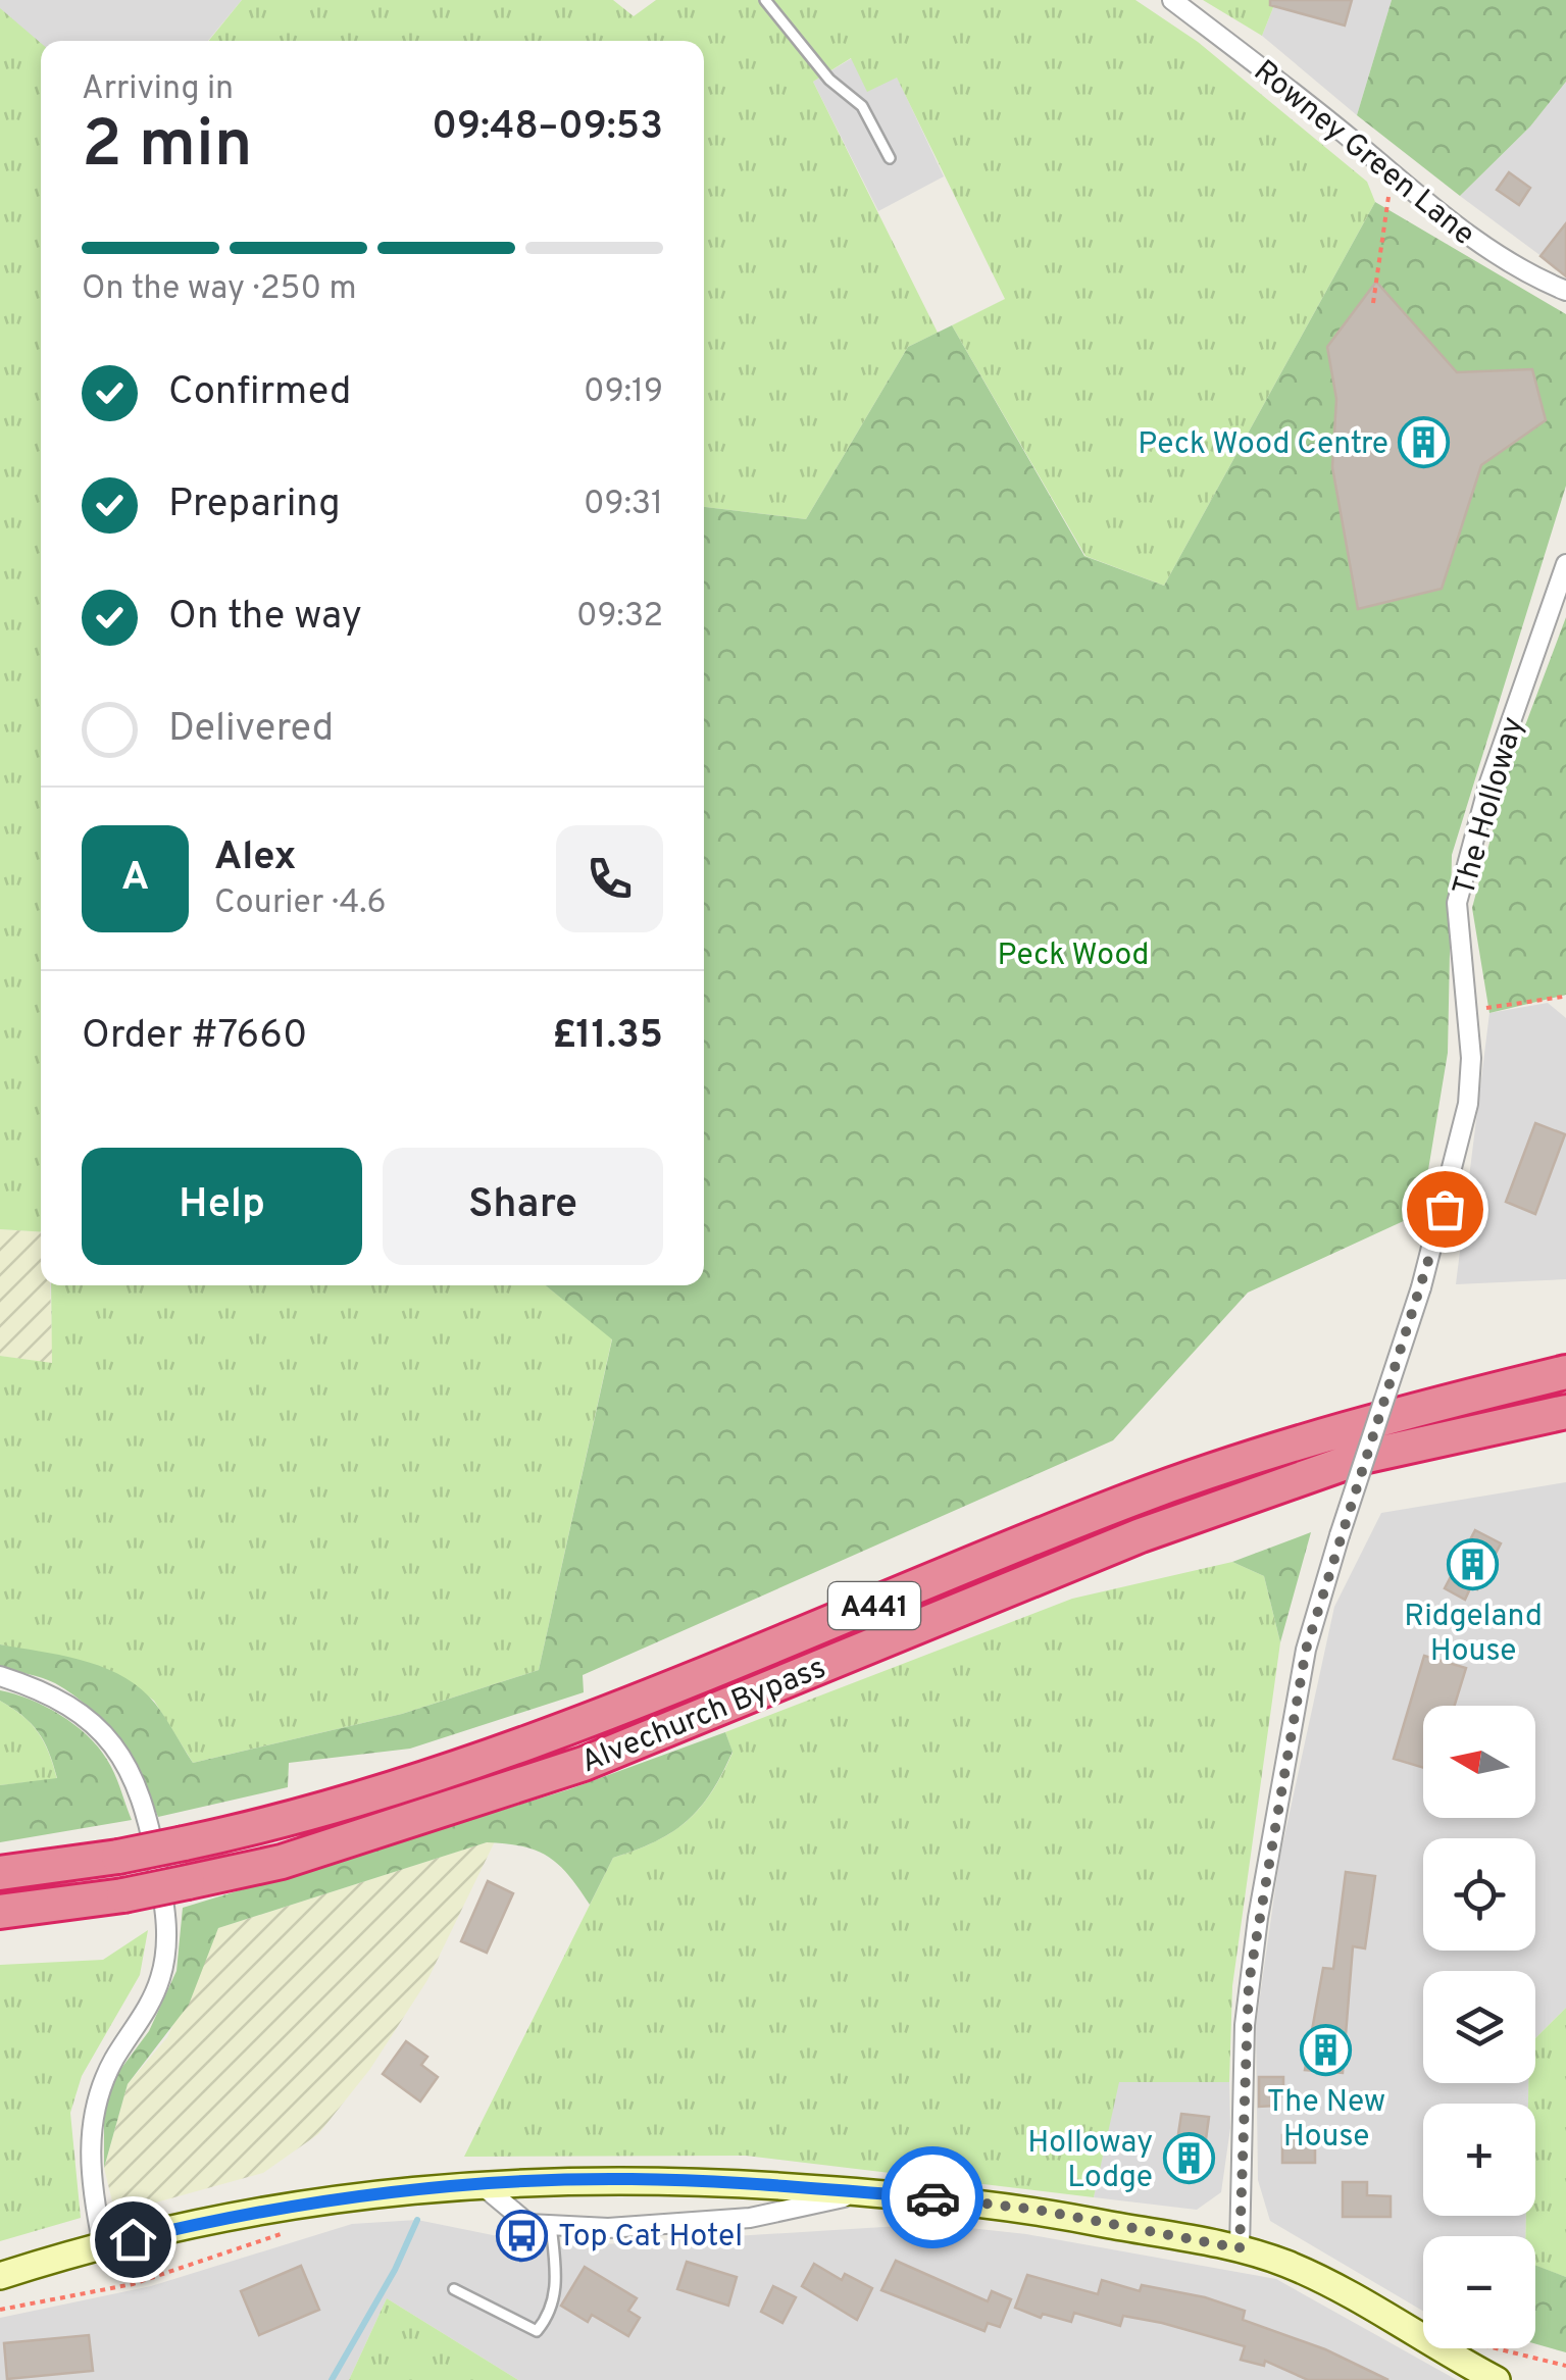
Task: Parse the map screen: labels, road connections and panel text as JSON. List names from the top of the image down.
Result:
{
  "streets": {
    "highway": ["A441", "Alvechurch Bypass"],
    "street": ["Rowney Green Lane", "The Holloway"]
  },
  "parks": ["Peck Wood"],
  "places": {
    "building": [
      "Peck Wood Centre",
      "Ridgeland House",
      "The New House",
      "Holloway Lodge"
    ],
    "bus stop": ["Top Cat Hotel"]
  },
  "north": "left",
  "page": {
    "heading": ["2 min", "Arriving in", "09:48–09:53"],
    "panel": [
      "Alex",
      "Courier · 4.6",
      "Order #7660",
      "£11.35"
    ],
    "bar": "On the way · 250 m",
    "list": [
      ["Confirmed", "09:19"],
      ["Preparing", "09:31"],
      ["On the way", "09:32"],
      "Delivered"
    ],
    "round": "A",
    "buttons": ["Help", "Share"],
    "map_buttons": ["+", "−"]
  }
}
